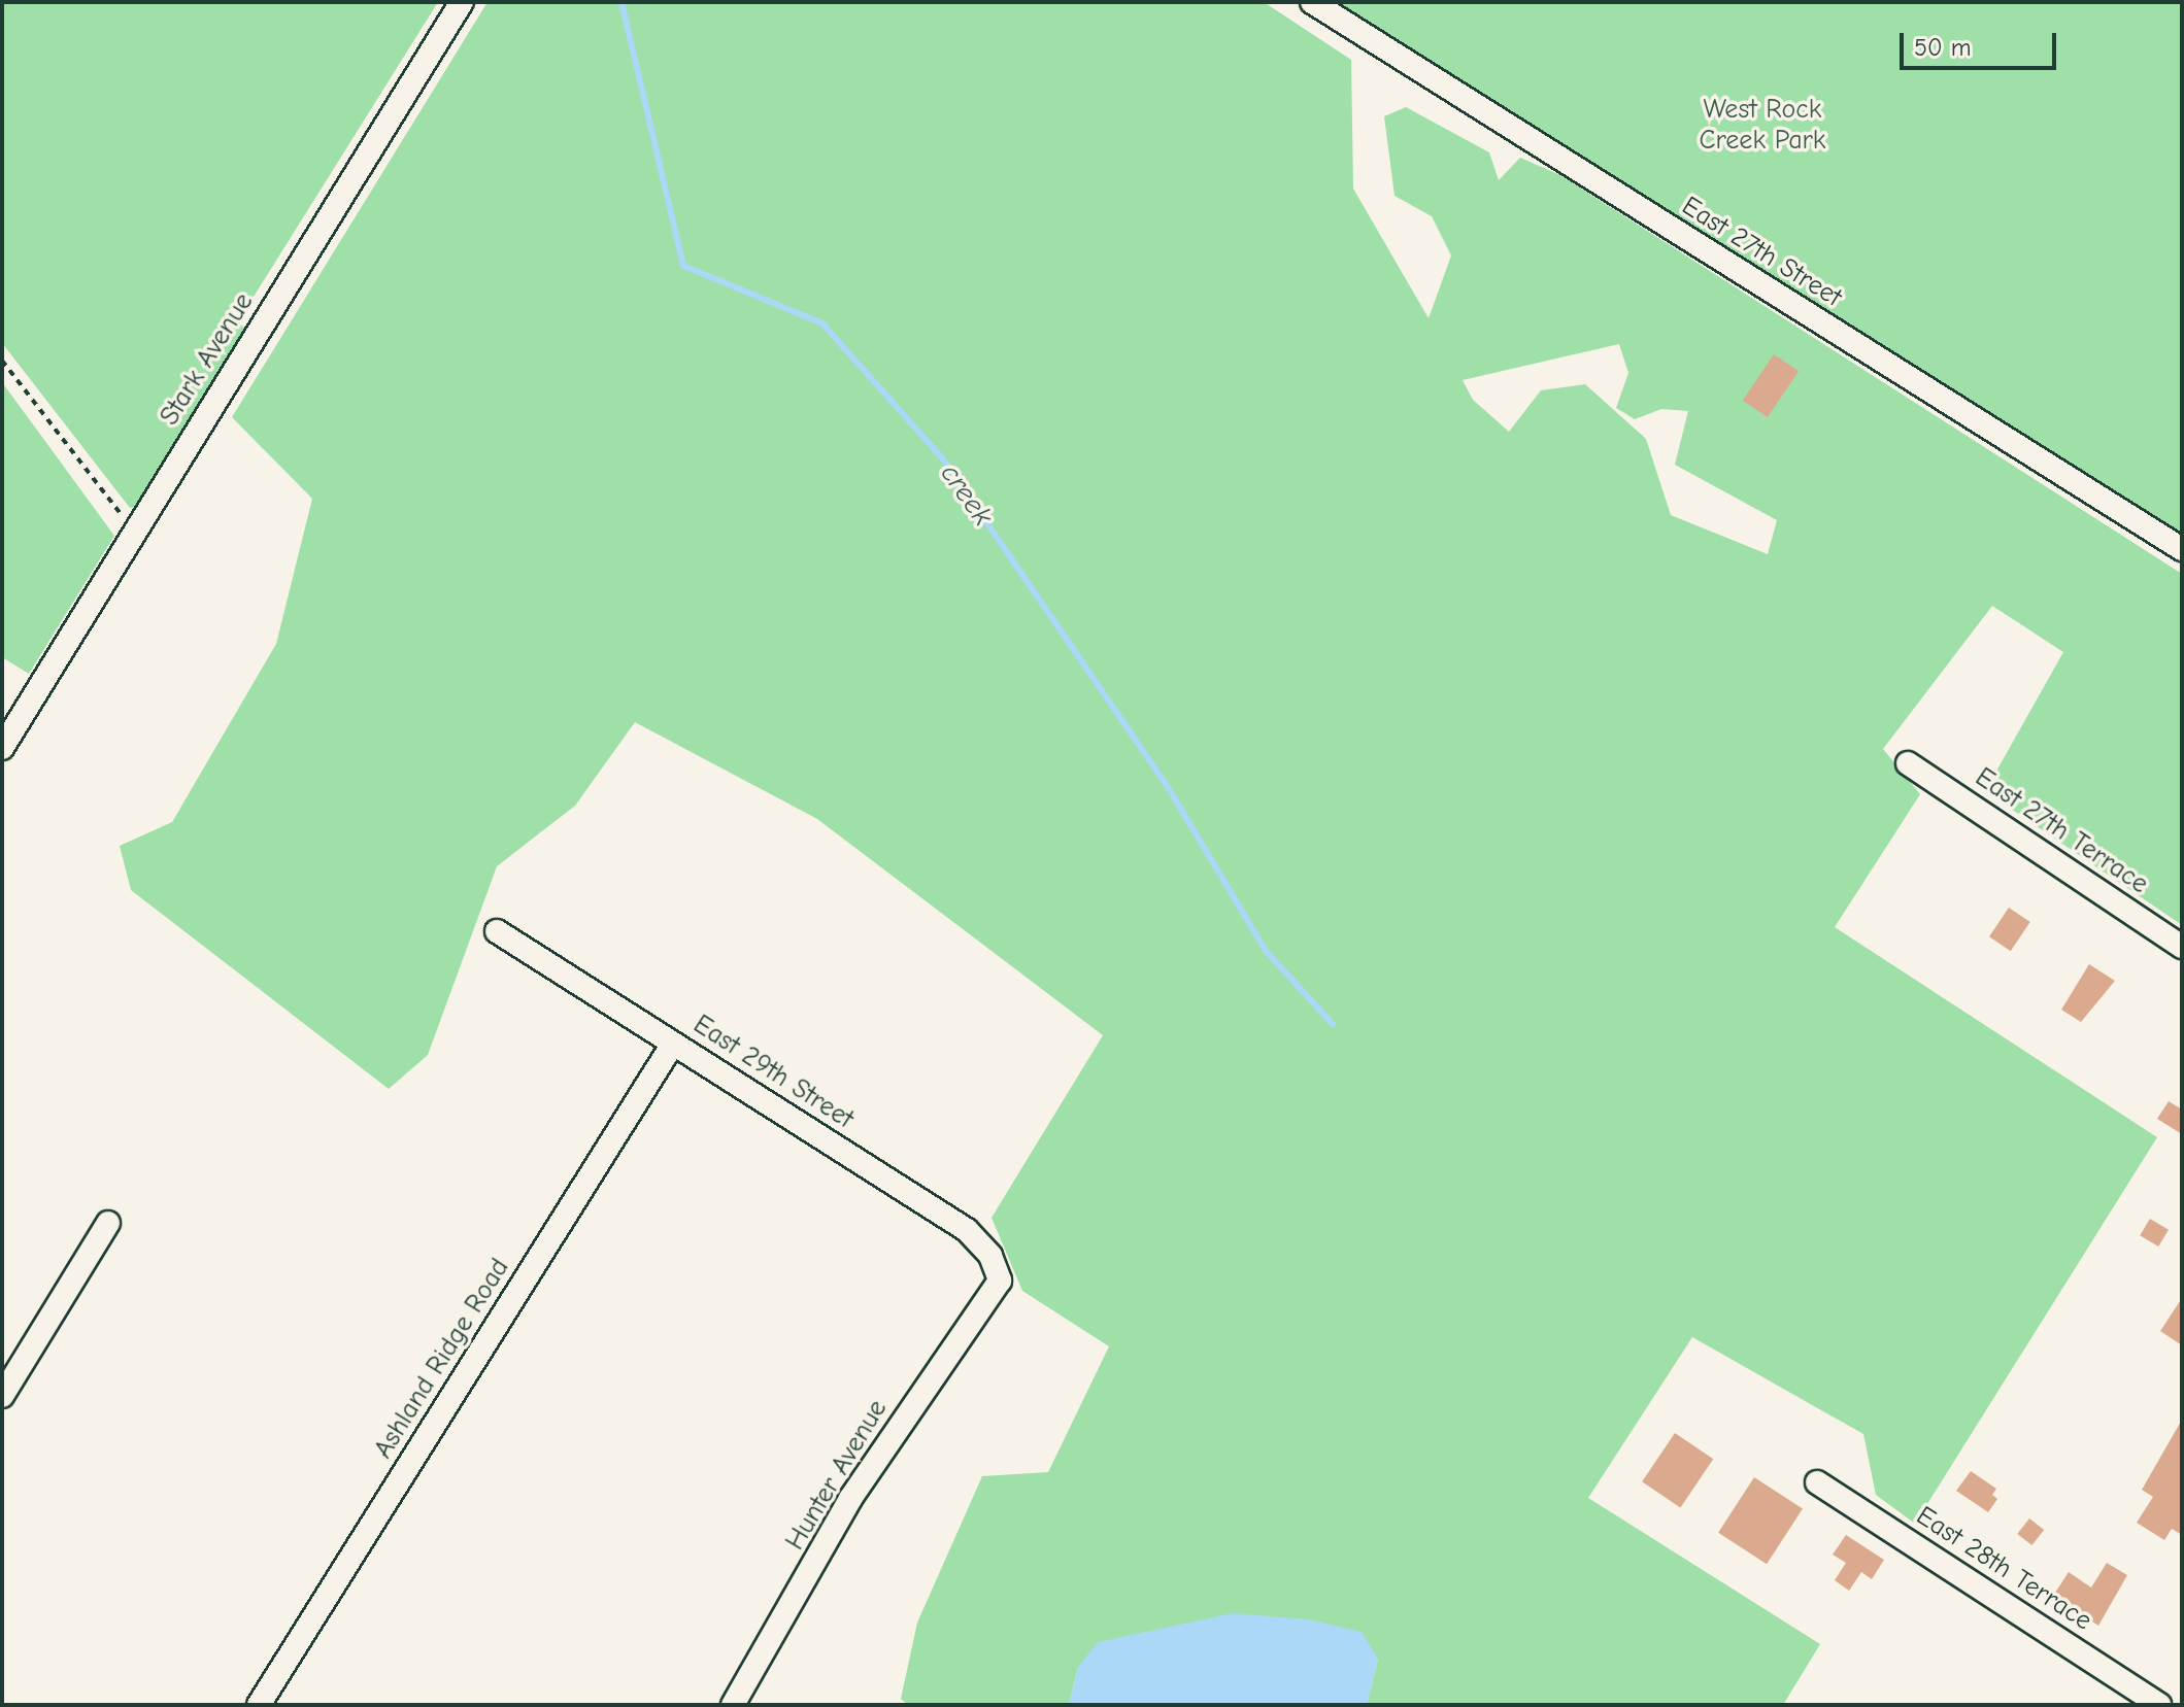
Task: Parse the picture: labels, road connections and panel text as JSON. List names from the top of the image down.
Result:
{
  "streets": {
    "street": [
      "East 27th Street",
      "Stark Avenue",
      "East 27th Terrace",
      "East 29th Street",
      "Ashland Ridge Road",
      "Hunter Avenue",
      "East 28th Terrace"
    ]
  },
  "crossings": [
    ["East 29th Street", "Ashland Ridge Road"],
    ["East 29th Street", "Hunter Avenue"]
  ],
  "water": ["creek"],
  "parks": ["West Rock Creek Park"],
  "scale_bar": "50 m"
}
